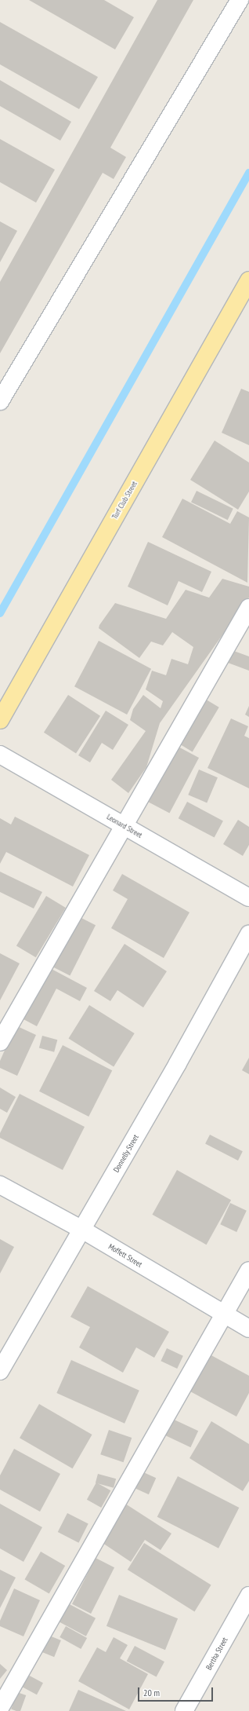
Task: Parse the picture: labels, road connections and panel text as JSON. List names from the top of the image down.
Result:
{
  "streets": {
    "main road": ["Turf Club Street"],
    "street": [
      "Leonard Street",
      "Donnelly Street",
      "Moffett Street",
      "Bertha Street"
    ]
  },
  "crossings": [
    ["Donnelly Street", "Moffett Street"]
  ],
  "scale_bar": "20 m"
}
